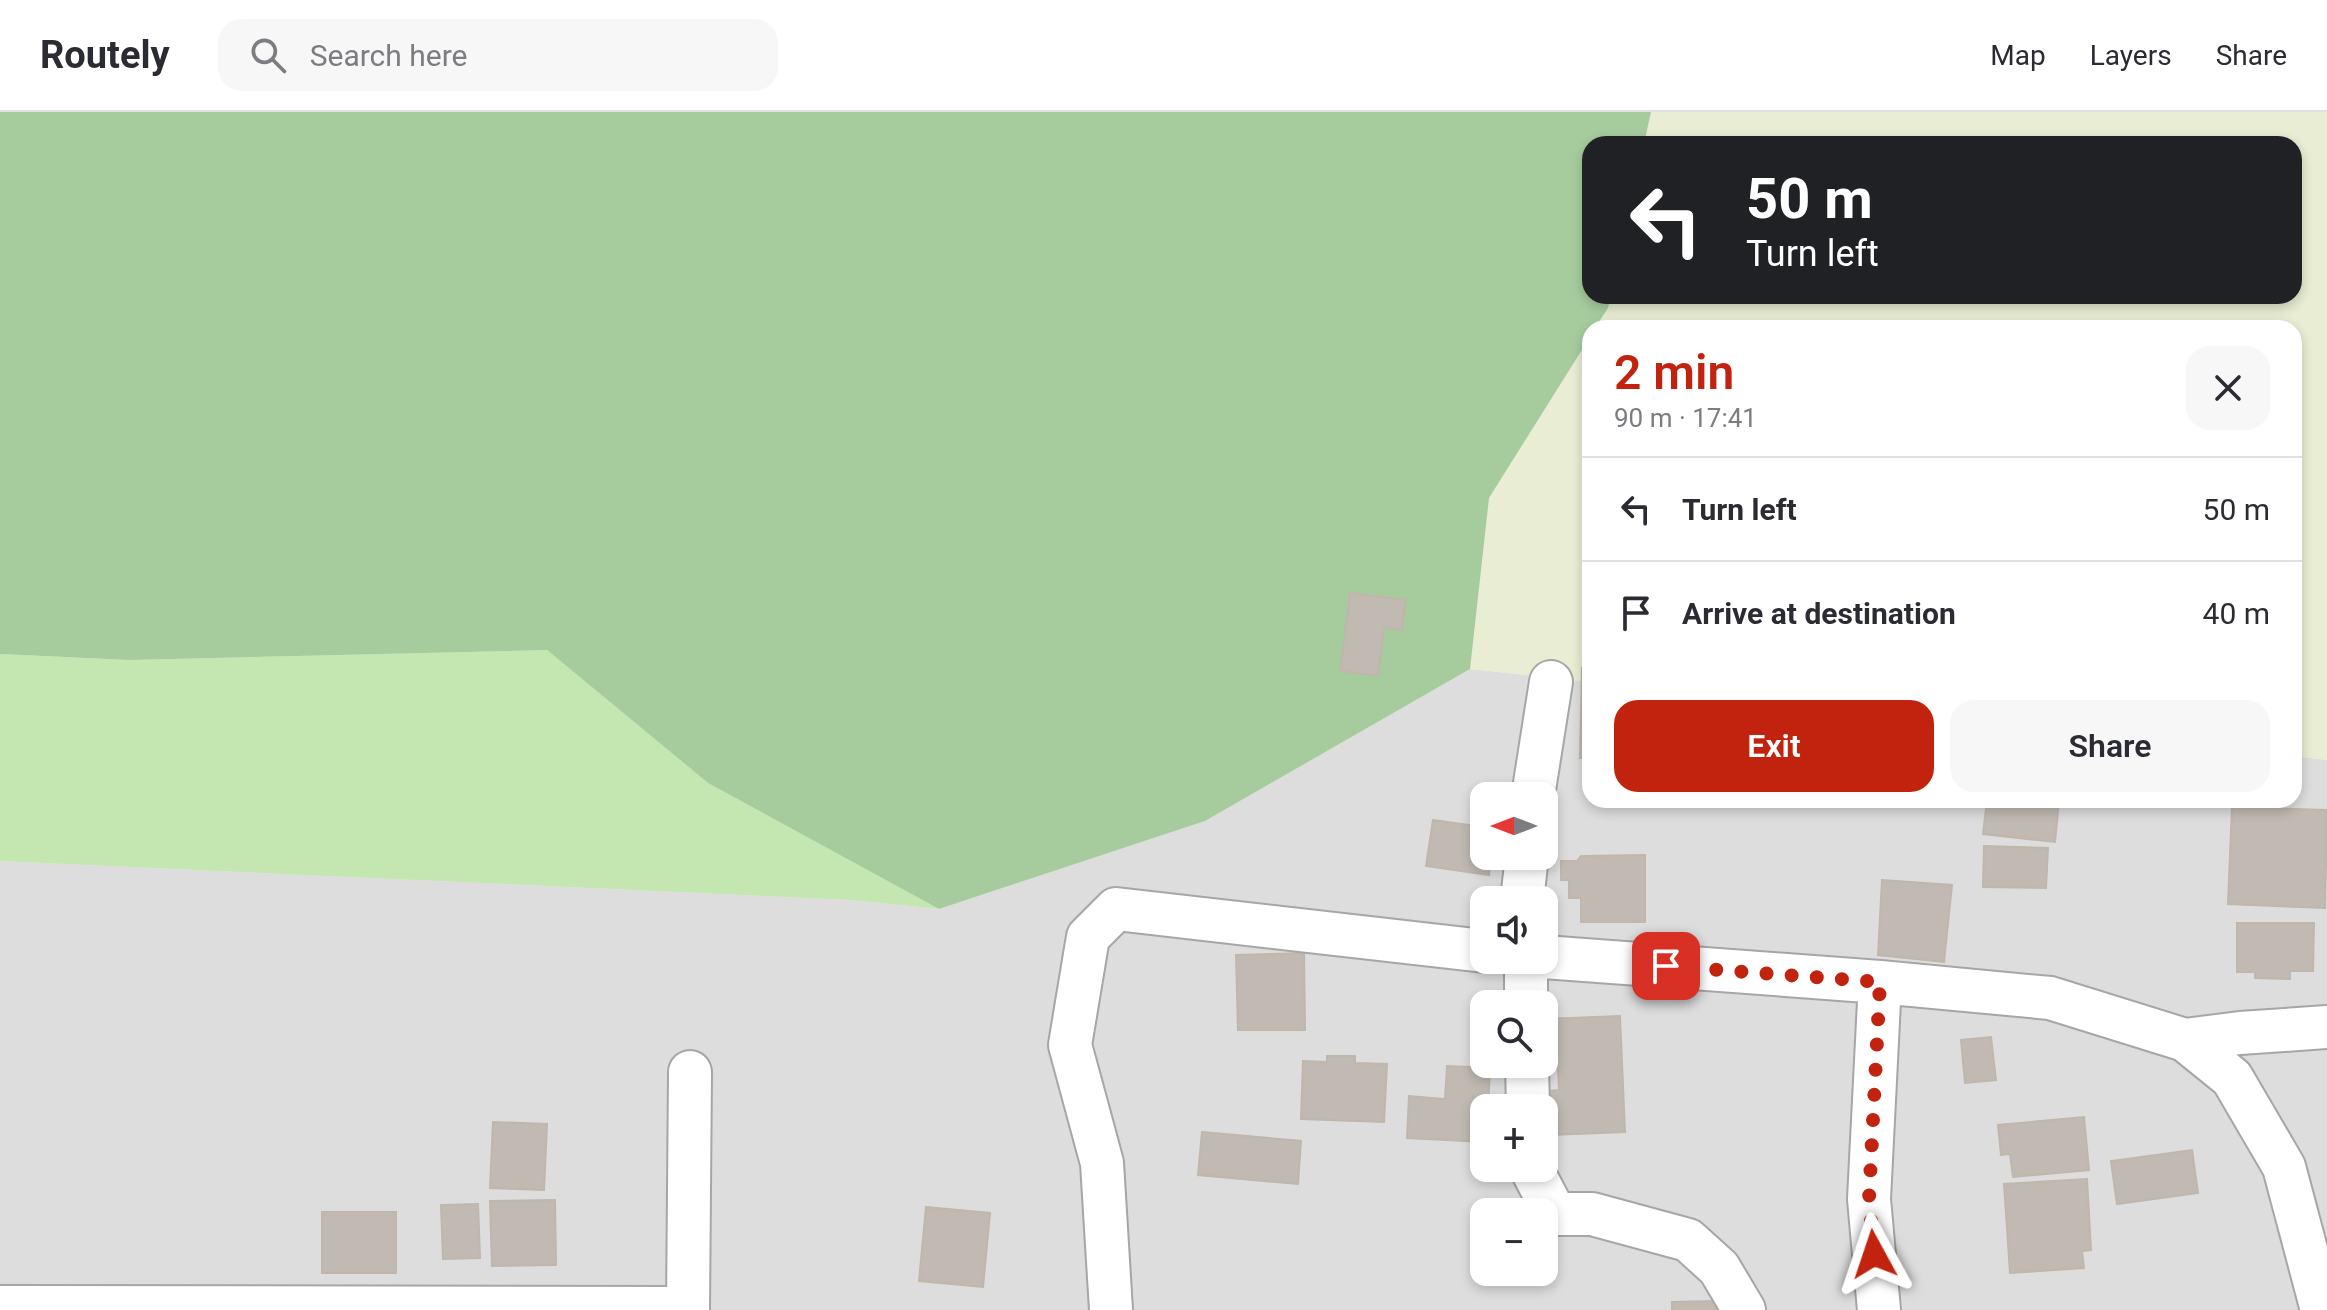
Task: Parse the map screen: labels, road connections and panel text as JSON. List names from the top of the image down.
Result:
{
  "north": "left",
  "page": {
    "header": "Routely",
    "search": "Search here",
    "nav": ["Map", "Layers", "Share"],
    "turn": ["50 m", "Turn left"],
    "heading": ["2 min", "90 m · 17:41"],
    "list": [
      {
        "name": "Turn left",
        "value": "50 m"
      },
      {
        "name": "Arrive at destination",
        "value": "40 m"
      }
    ],
    "buttons": ["Exit", "Share"],
    "map_buttons": ["+", "−"]
  }
}
